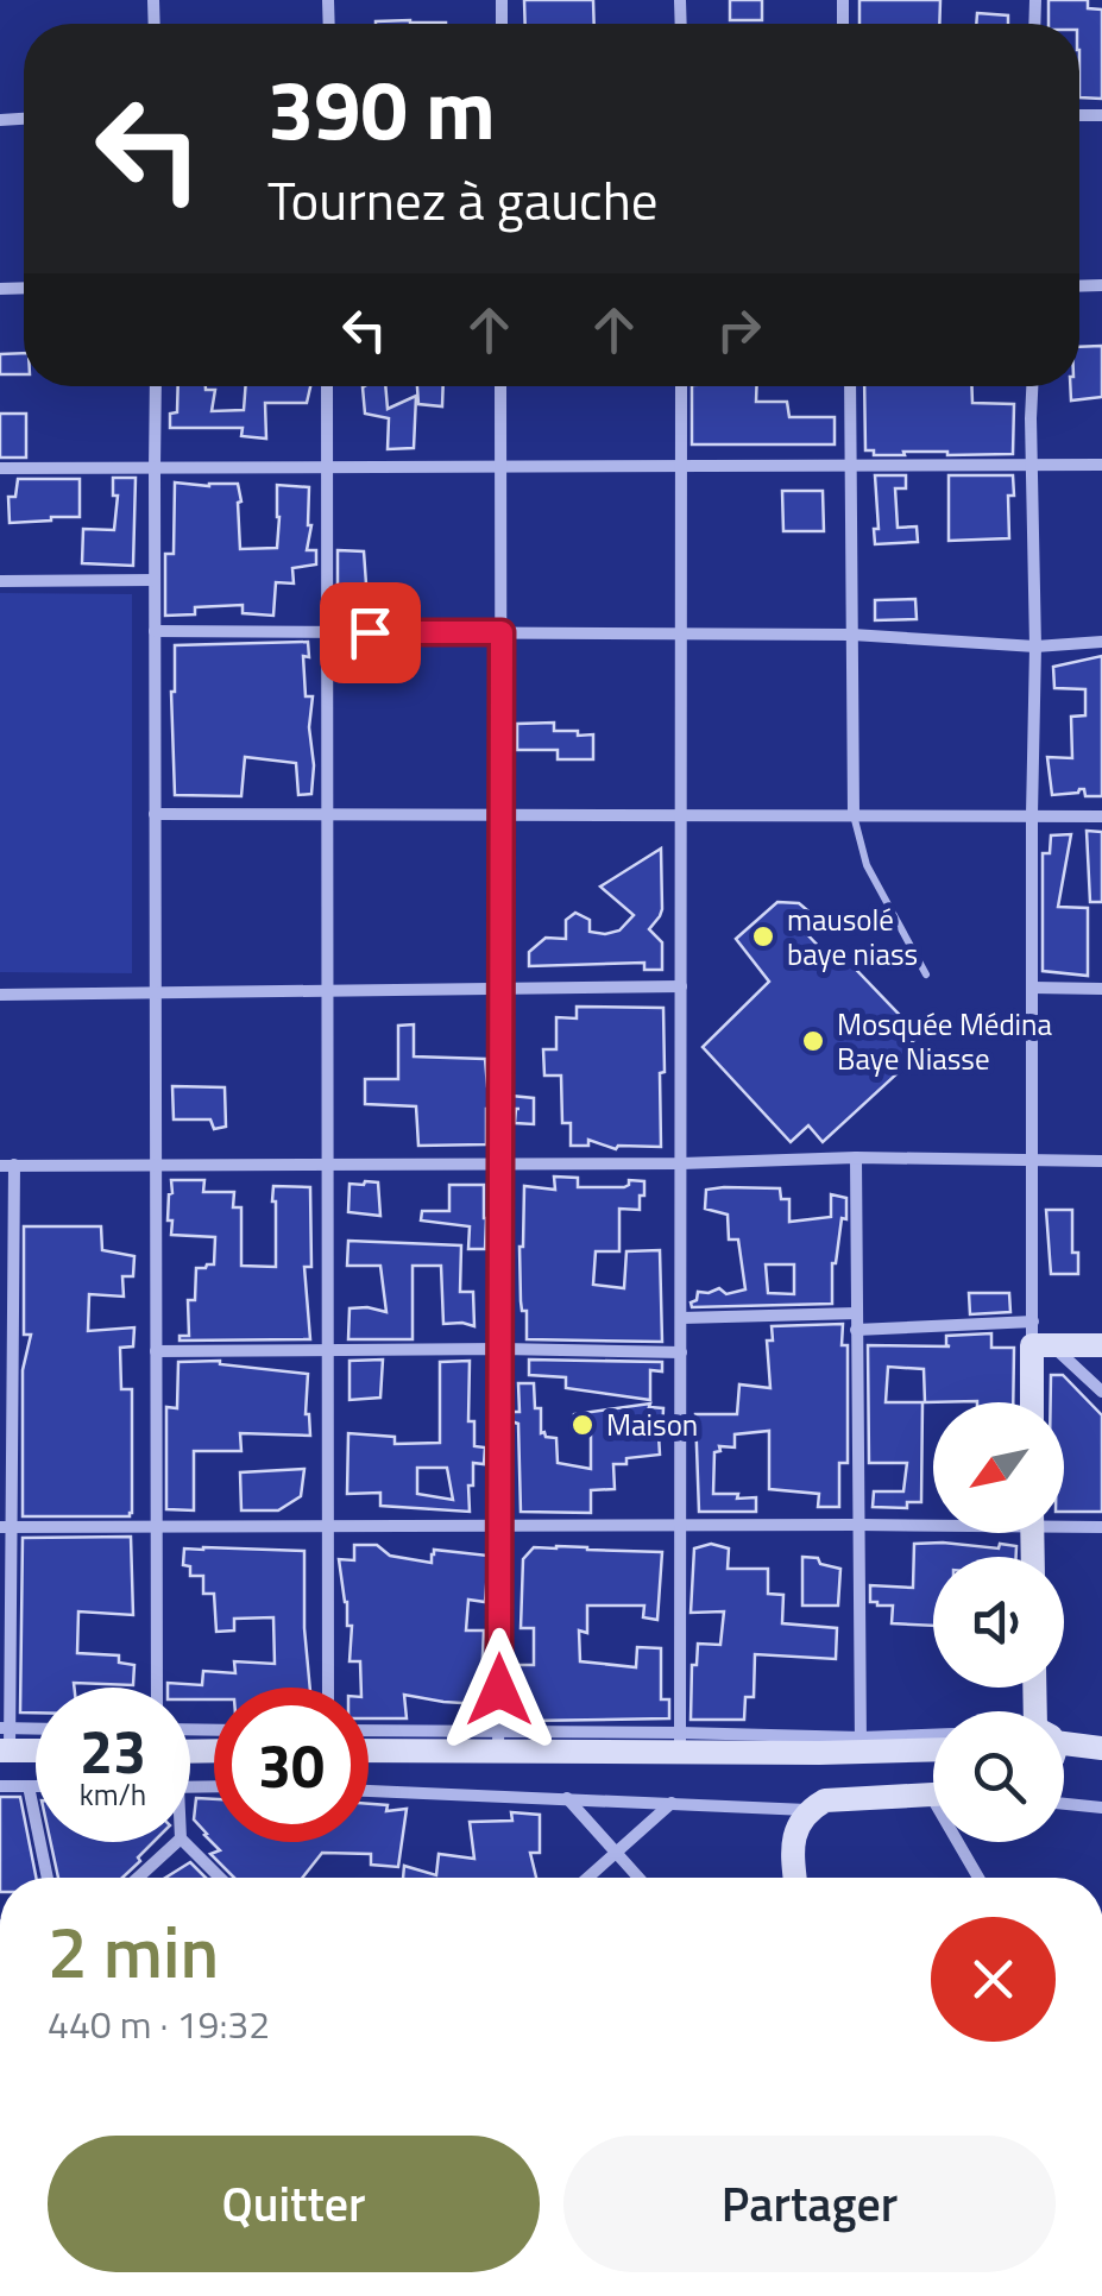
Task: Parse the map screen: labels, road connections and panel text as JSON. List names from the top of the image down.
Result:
{
  "places": ["mausolé baye niass", "Mosquée Médina Baye Niasse", "Maison"],
  "north": "bottom left",
  "page": {
    "turn": ["390 m", "Tournez à gauche"],
    "speed": "23 km/h",
    "limit": "30",
    "heading": ["2 min", "440 m · 19:32"],
    "buttons": ["Quitter", "Partager"]
  }
}
